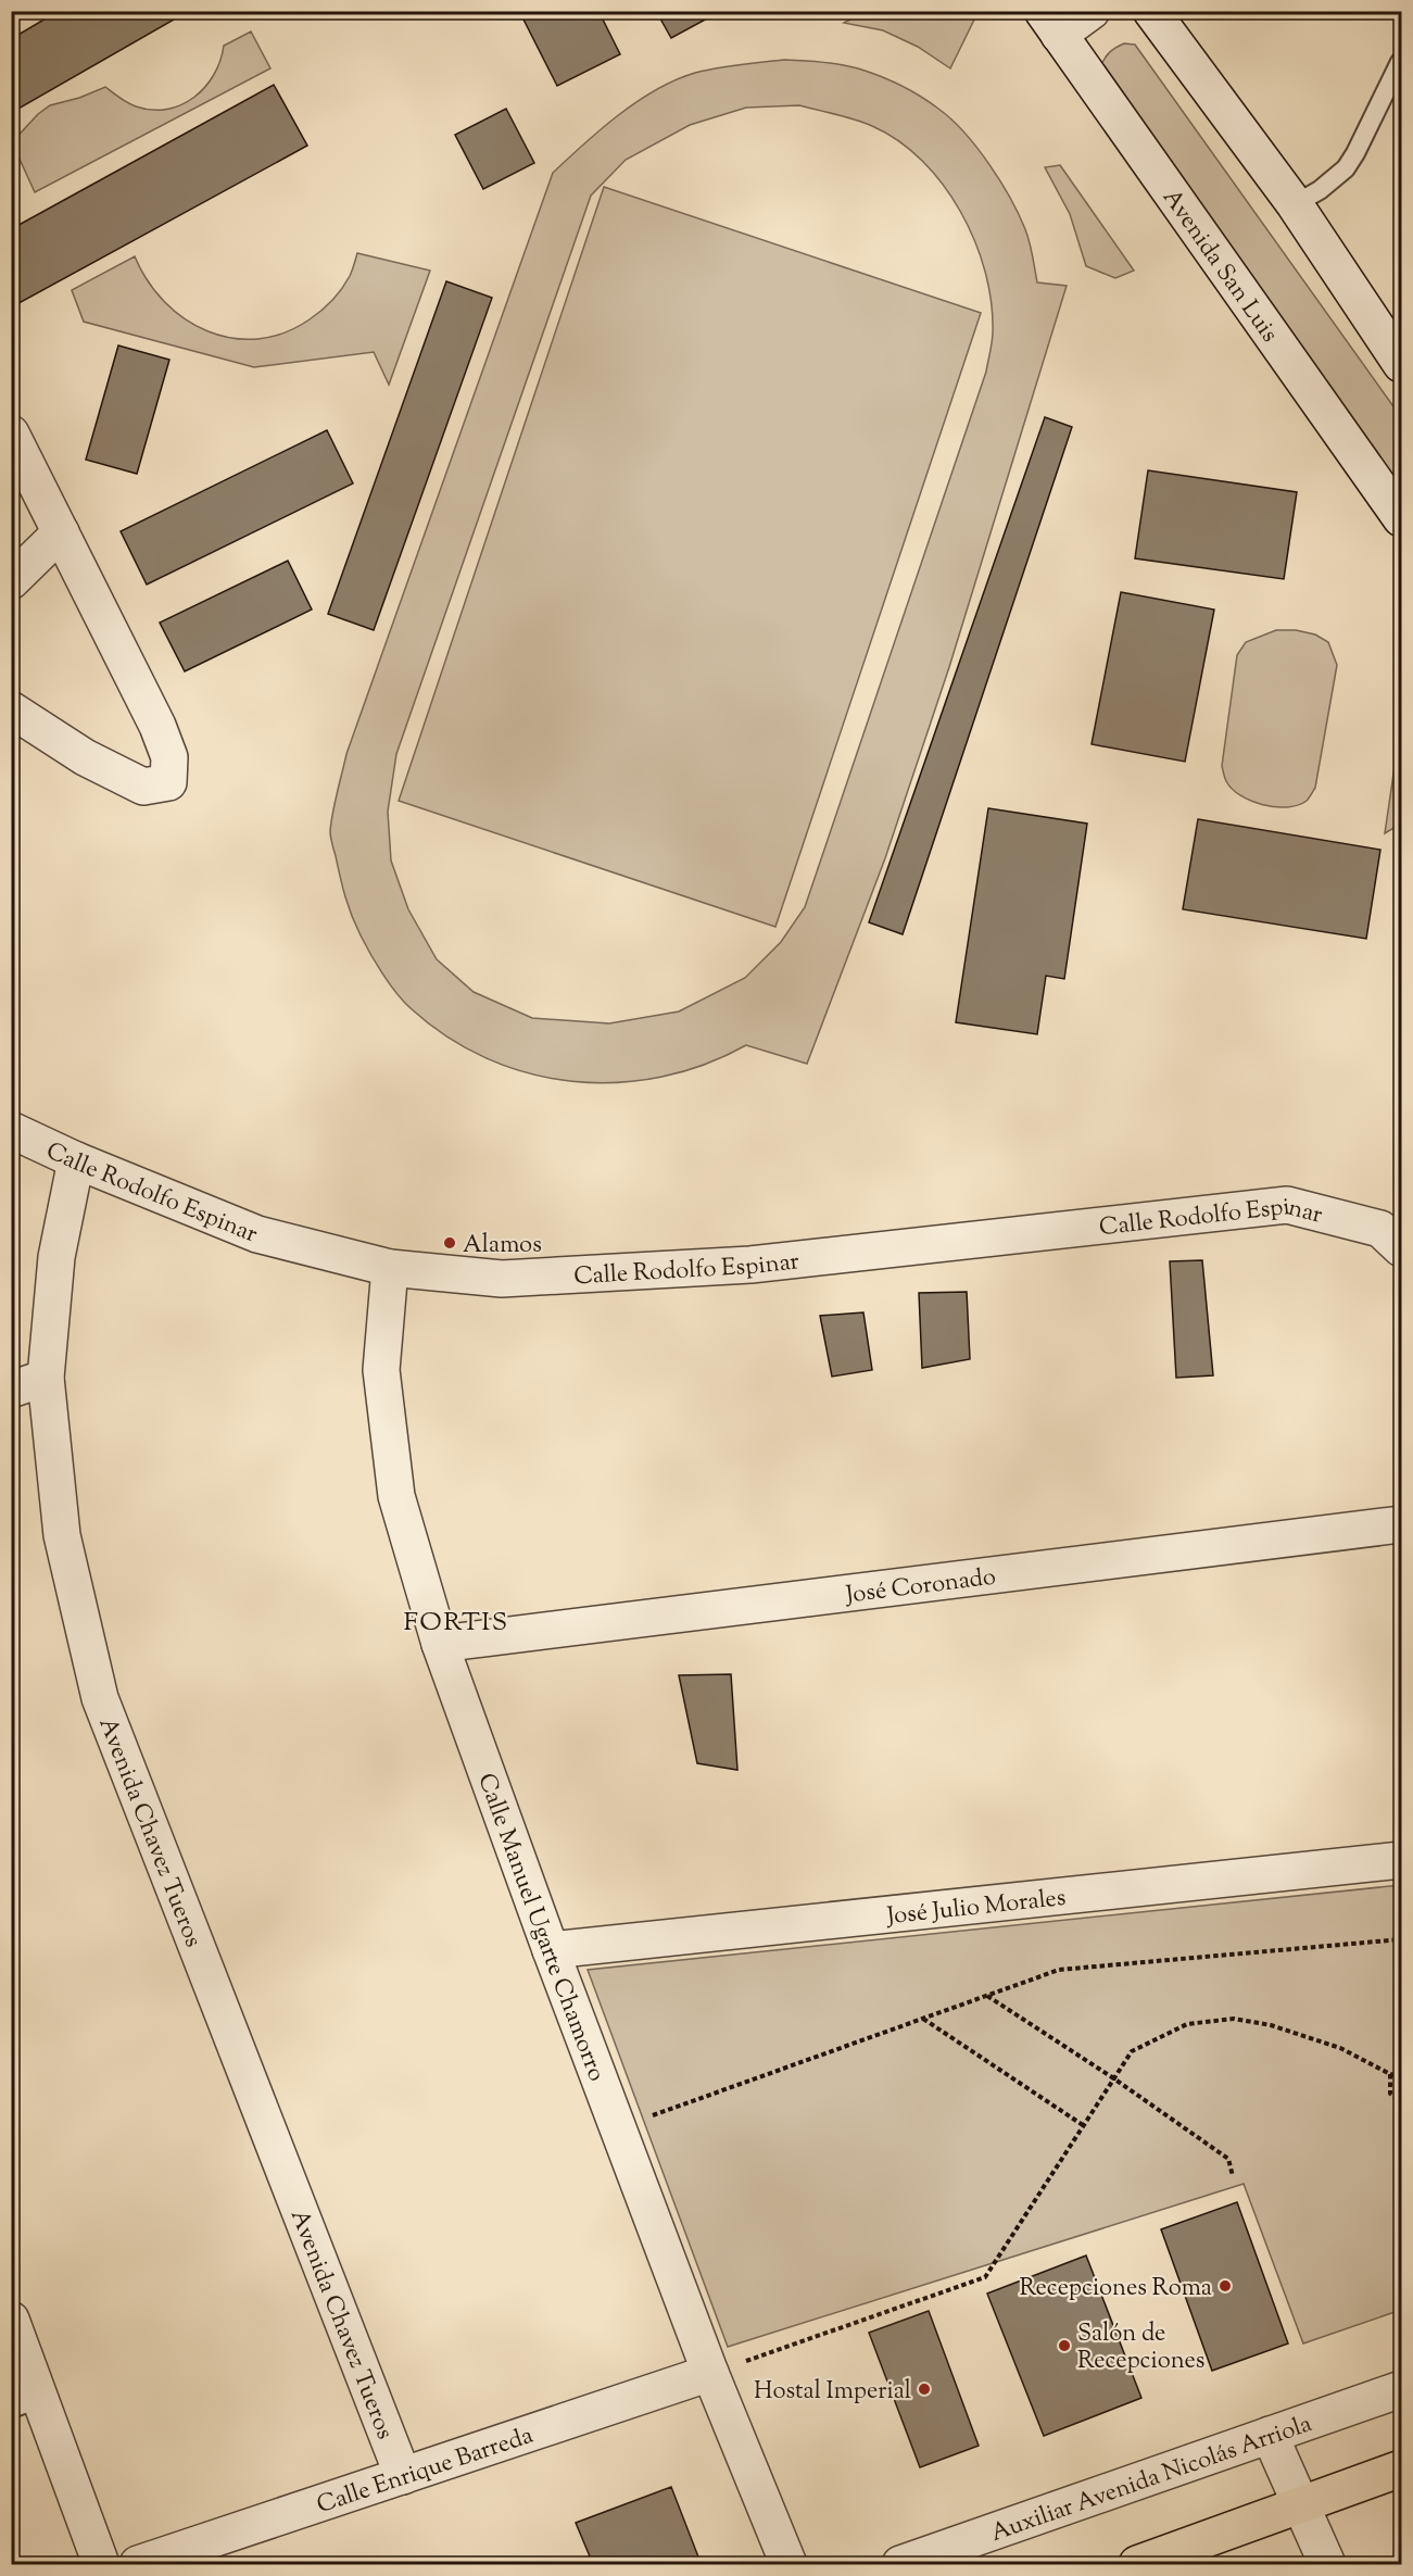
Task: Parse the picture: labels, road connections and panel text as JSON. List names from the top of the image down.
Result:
{
  "streets": {
    "street": [
      "Avenida San Luis",
      "Calle Rodolfo Espinar",
      "José Coronado",
      "Avenida Chavez Tueros",
      "José Julio Morales",
      "Calle Manuel Ugarte Chamorro",
      "Calle Enrique Barreda",
      "Auxiliar Avenida Nicolás Arriola"
    ]
  },
  "crossings": [
    ["Calle Rodolfo Espinar", "Avenida Chavez Tueros"],
    ["Calle Rodolfo Espinar", "Calle Manuel Ugarte Chamorro"],
    ["José Coronado", "Calle Manuel Ugarte Chamorro"],
    ["Avenida Chavez Tueros", "Calle Enrique Barreda"],
    ["José Julio Morales", "Calle Manuel Ugarte Chamorro"],
    ["Calle Manuel Ugarte Chamorro", "Calle Enrique Barreda"]
  ],
  "districts": ["FORTIS"],
  "places": [
    "Alamos",
    "Recepciones Roma",
    "Salón de Recepciones",
    "Hostal Imperial"
  ]
}
